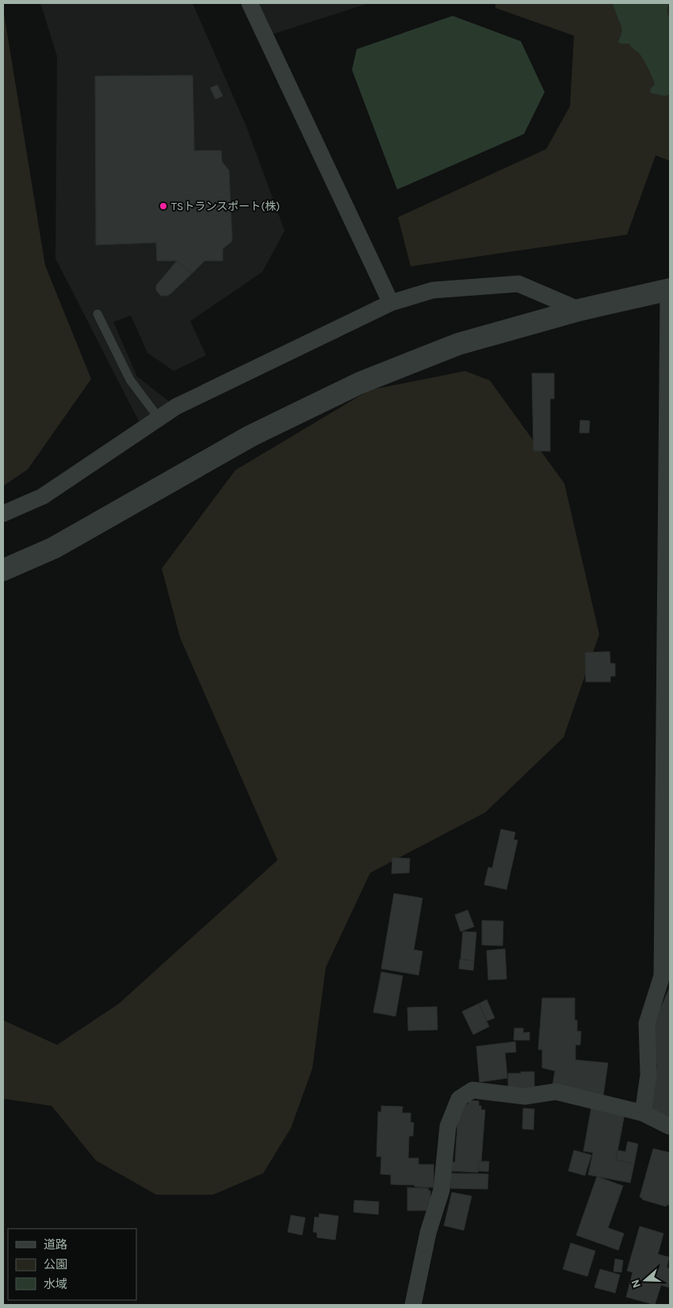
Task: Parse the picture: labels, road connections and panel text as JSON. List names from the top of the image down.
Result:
{
  "places": ["TSトランスポート(株)"],
  "legend": ["道路", "公園", "水域"],
  "north": "left"
}
